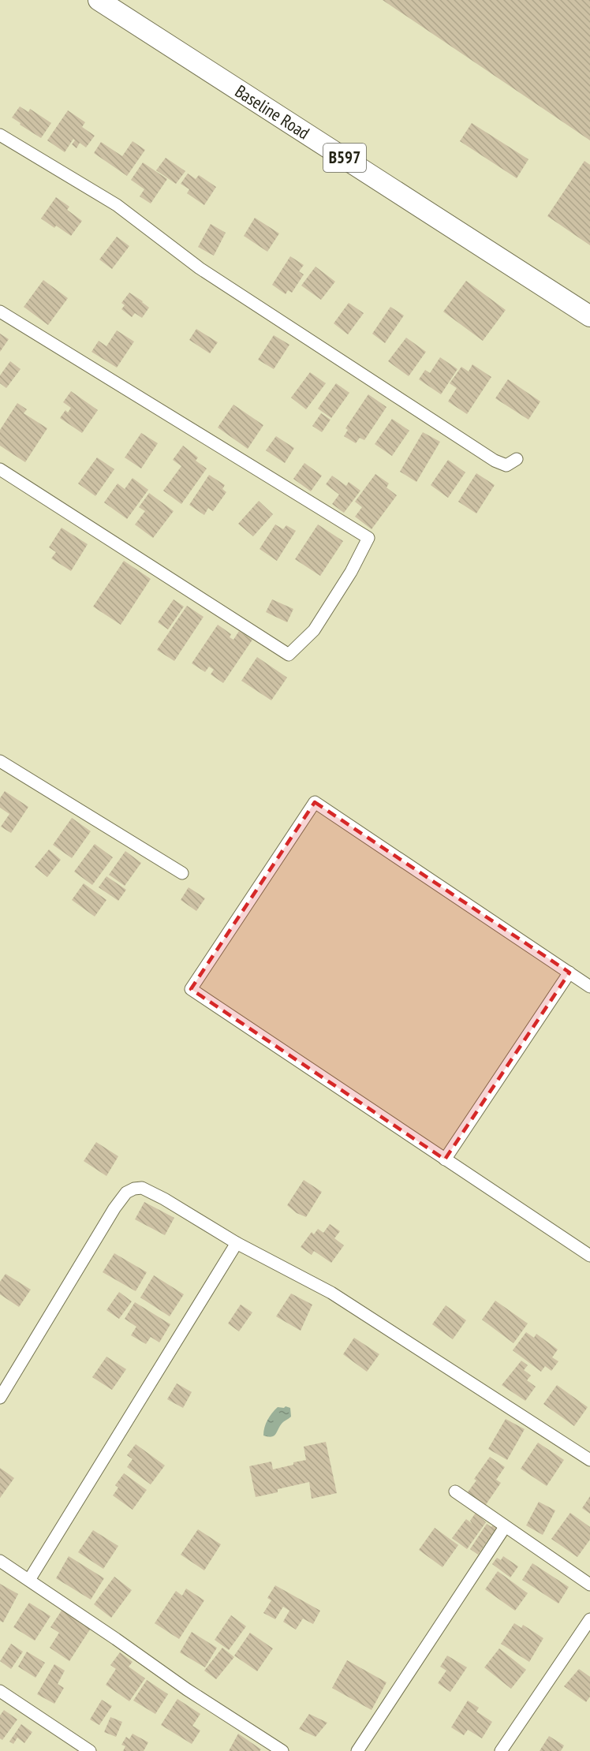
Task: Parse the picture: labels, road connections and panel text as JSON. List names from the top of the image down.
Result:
{
  "streets": {
    "main road": ["Baseline Road", "B597"]
  }
}
